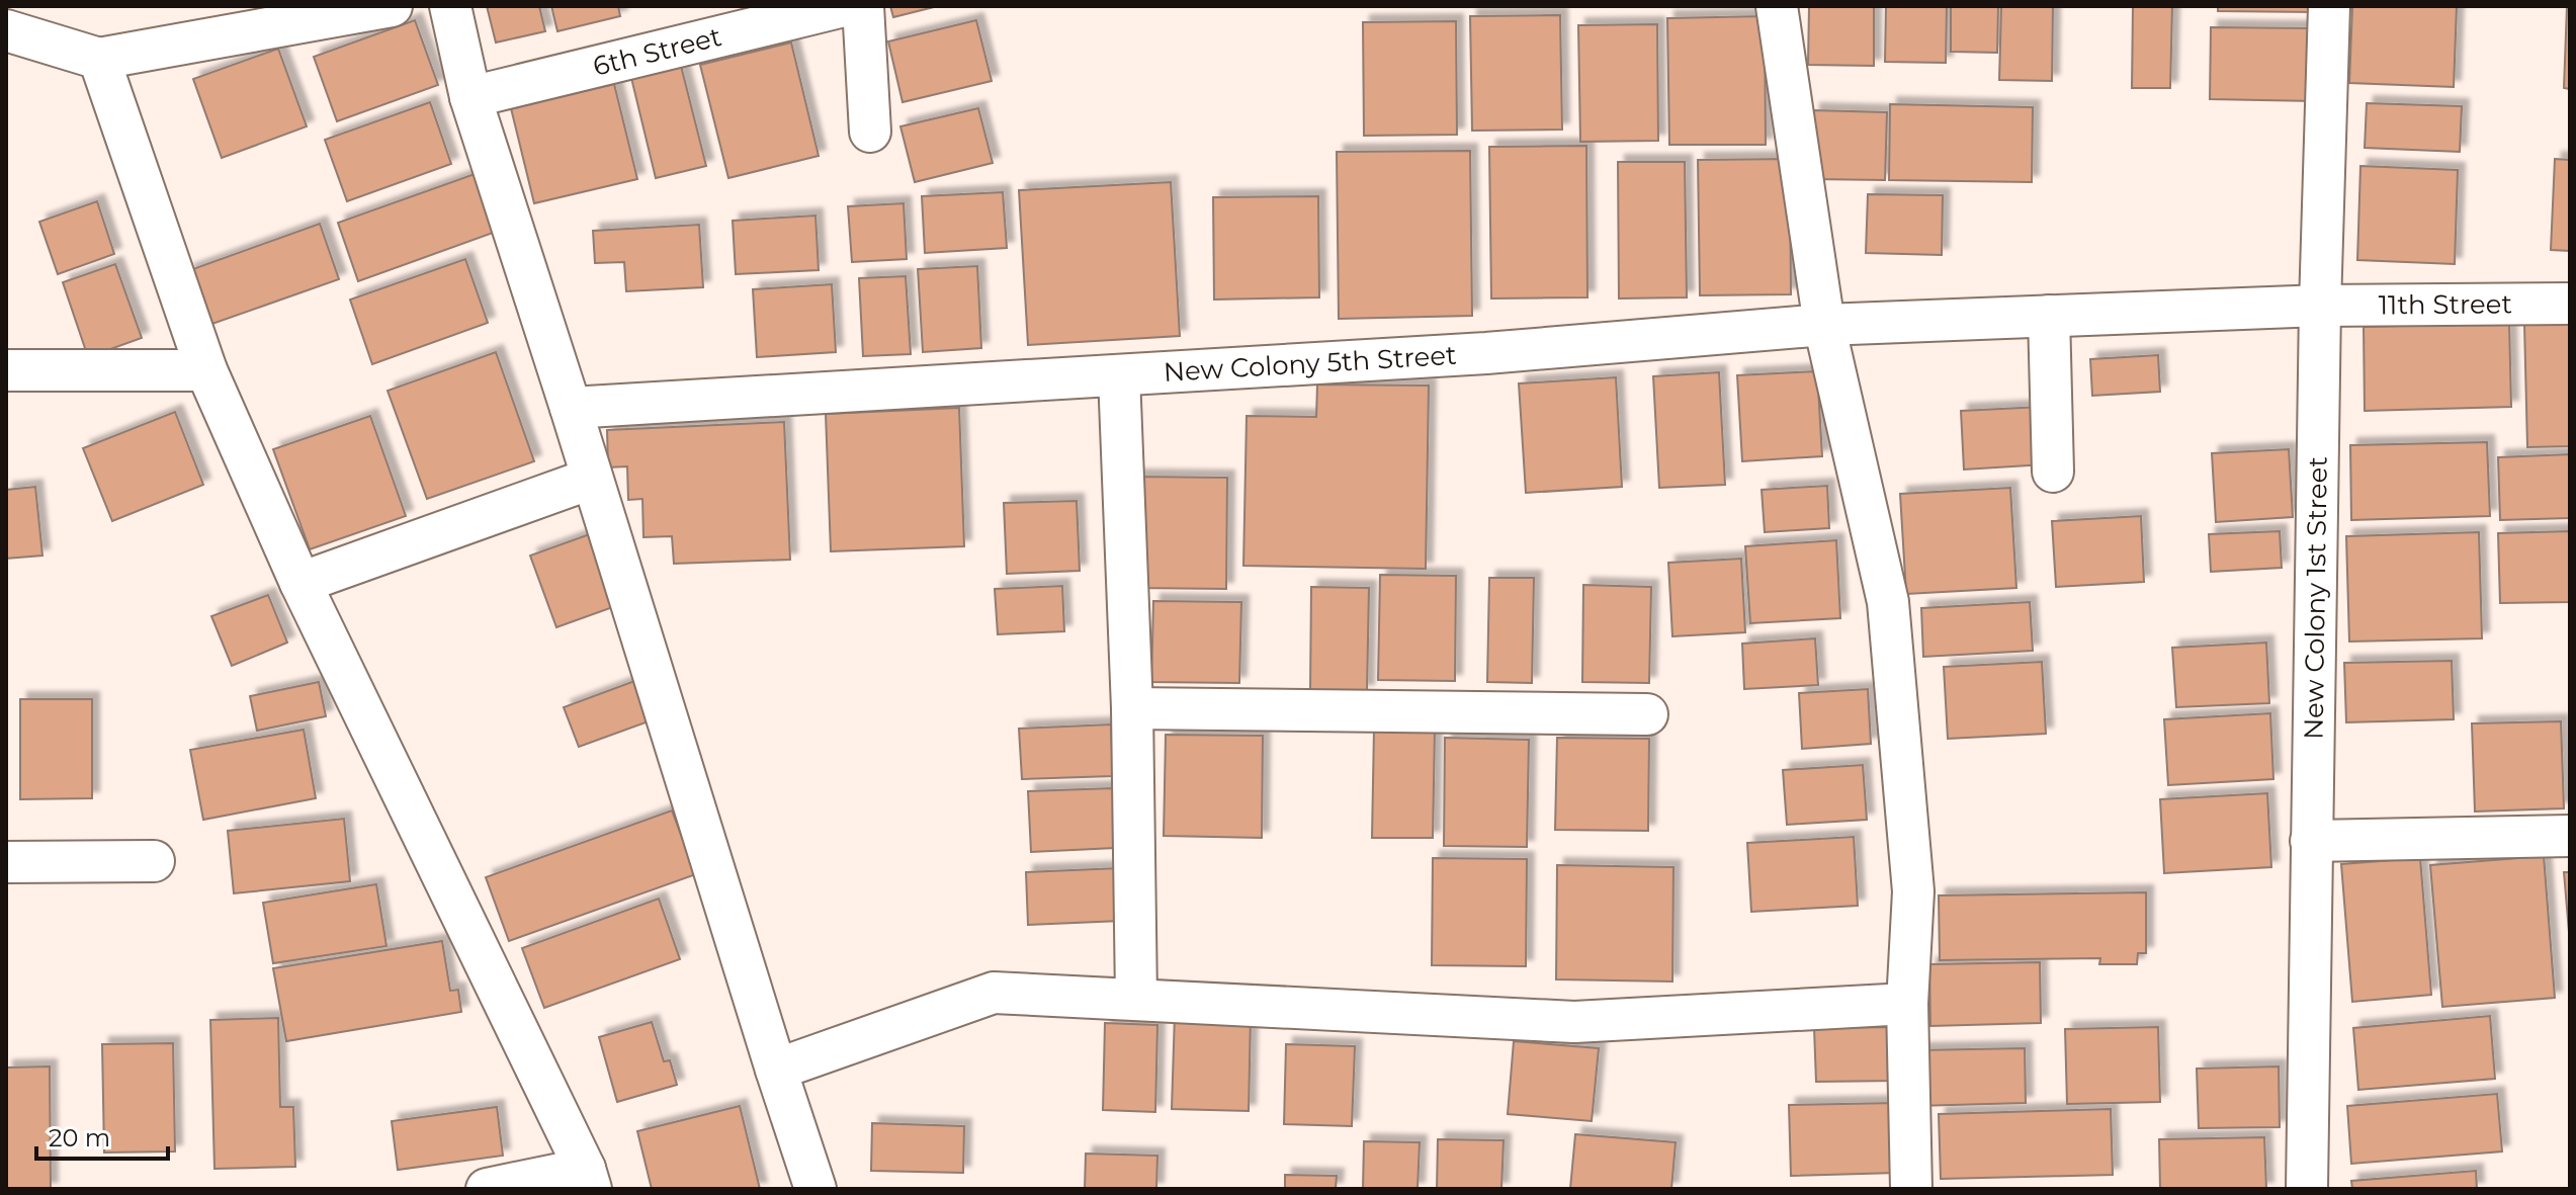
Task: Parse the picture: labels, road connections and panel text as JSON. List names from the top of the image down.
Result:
{
  "streets": {
    "street": [
      "6th Street",
      "11th Street",
      "New Colony 5th Street",
      "New Colony 1st Street"
    ]
  },
  "crossings": [
    ["11th Street", "New Colony 5th Street"],
    ["11th Street", "New Colony 1st Street"],
    ["New Colony 5th Street", "New Colony 1st Street"]
  ],
  "scale_bar": "20 m"
}
